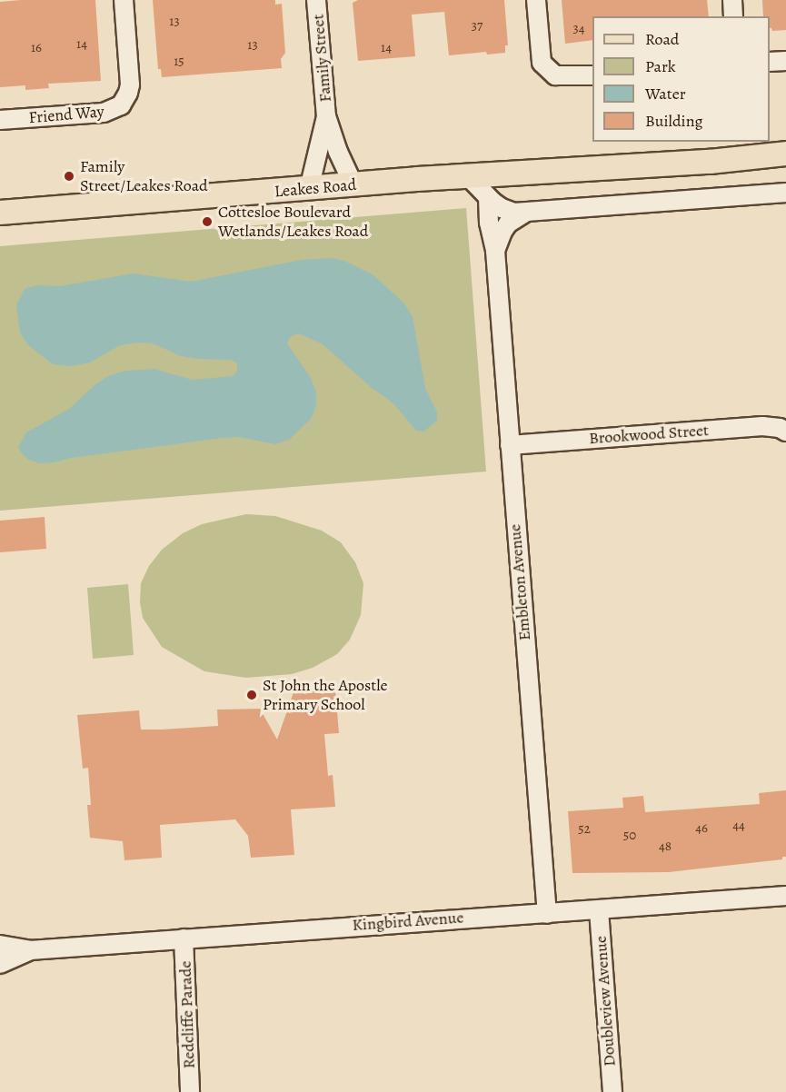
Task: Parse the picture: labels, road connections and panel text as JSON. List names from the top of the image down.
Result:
{
  "streets": {
    "main road": ["Leakes Road"],
    "street": [
      "Family Street",
      "Friend Way",
      "Brookwood Street",
      "Embleton Avenue",
      "Kingbird Avenue",
      "Doubleview Avenue",
      "Redcliffe Parade"
    ]
  },
  "crossings": [
    ["Family Street", "Leakes Road"],
    ["Brookwood Street", "Embleton Avenue"],
    ["Embleton Avenue", "Kingbird Avenue"],
    ["Kingbird Avenue", "Doubleview Avenue"],
    ["Kingbird Avenue", "Redcliffe Parade"]
  ],
  "places": ["Family Street/Leakes Road", "Cottesloe Boulevard Wetlands/Leakes Road", "St John the Apostle Primary School"],
  "house_numbers": [
    "13",
    "37",
    "34",
    "14",
    "13",
    "16",
    "14",
    "15",
    "44",
    "46",
    "52",
    "50",
    "48"
  ],
  "legend": [
    "Road",
    "Park",
    "Water",
    "Building"
  ]
}
